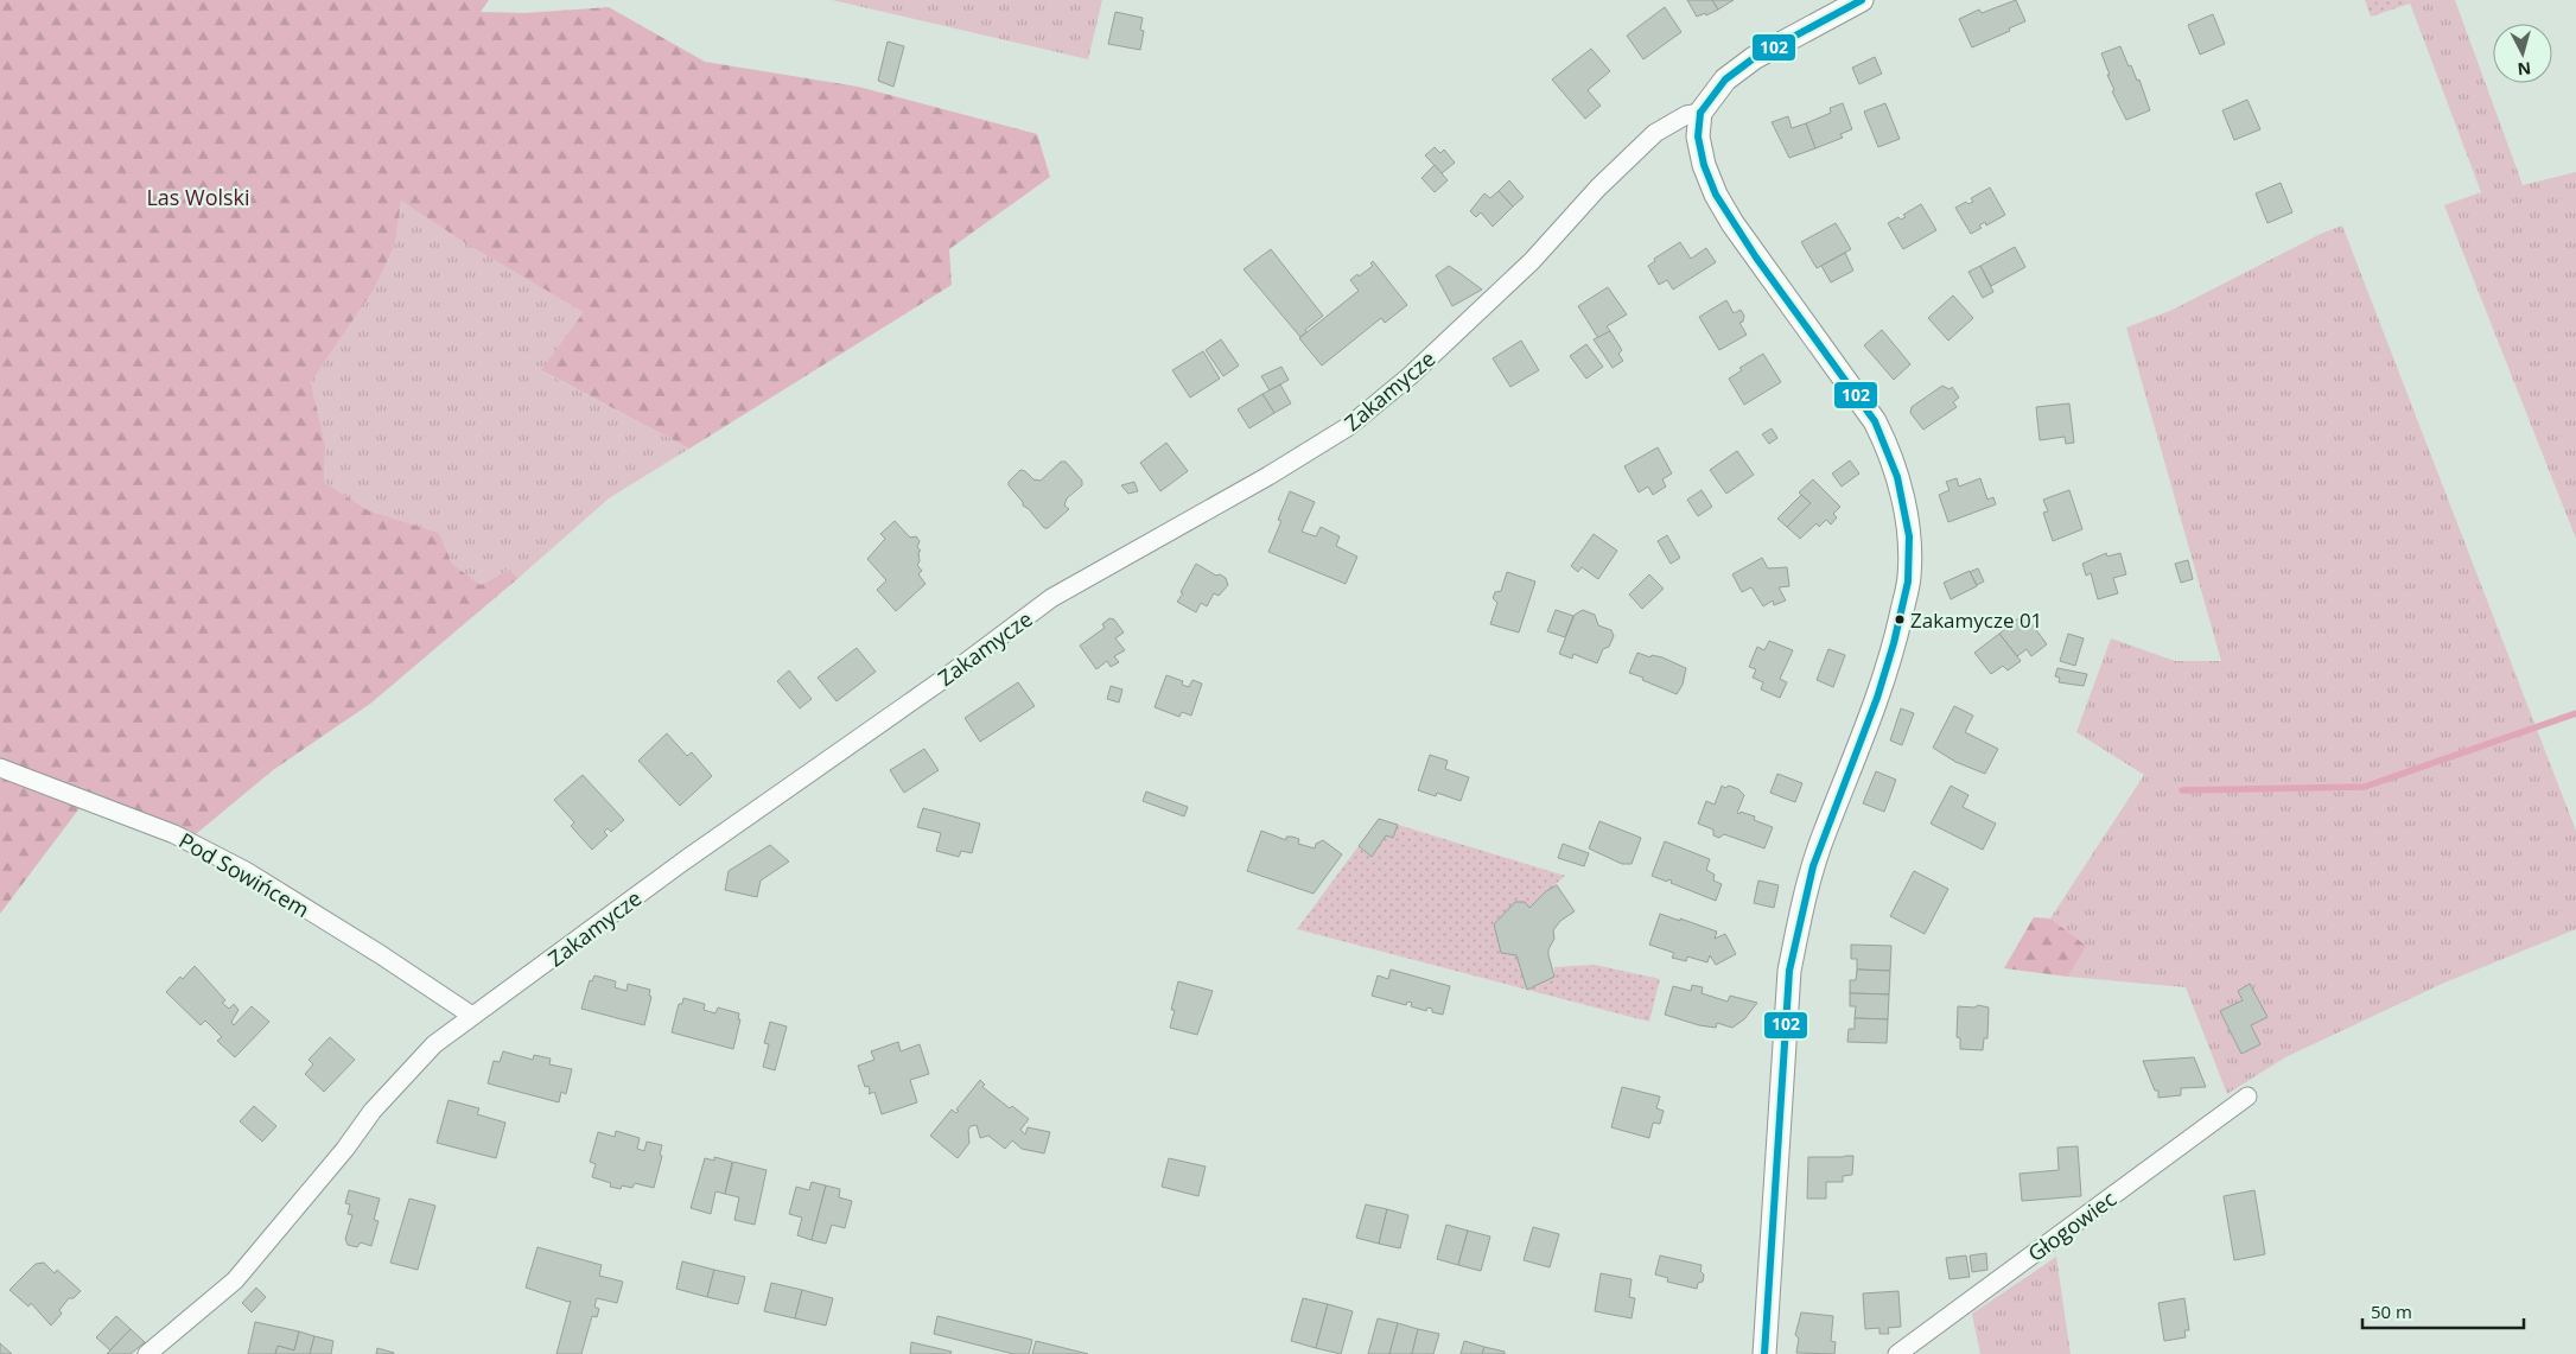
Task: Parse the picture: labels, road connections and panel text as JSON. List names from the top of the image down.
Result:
{
  "streets": {
    "street": ["Zakamycze", "Pod Sowińcem", "Głogowiec"]
  },
  "crossings": [
    ["Zakamycze", "Pod Sowińcem"]
  ],
  "parks": ["Las Wolski"],
  "places": ["Zakamycze 01"],
  "lines": ["transit line 102"],
  "scale_bar": "50 m",
  "north": "bottom"
}
